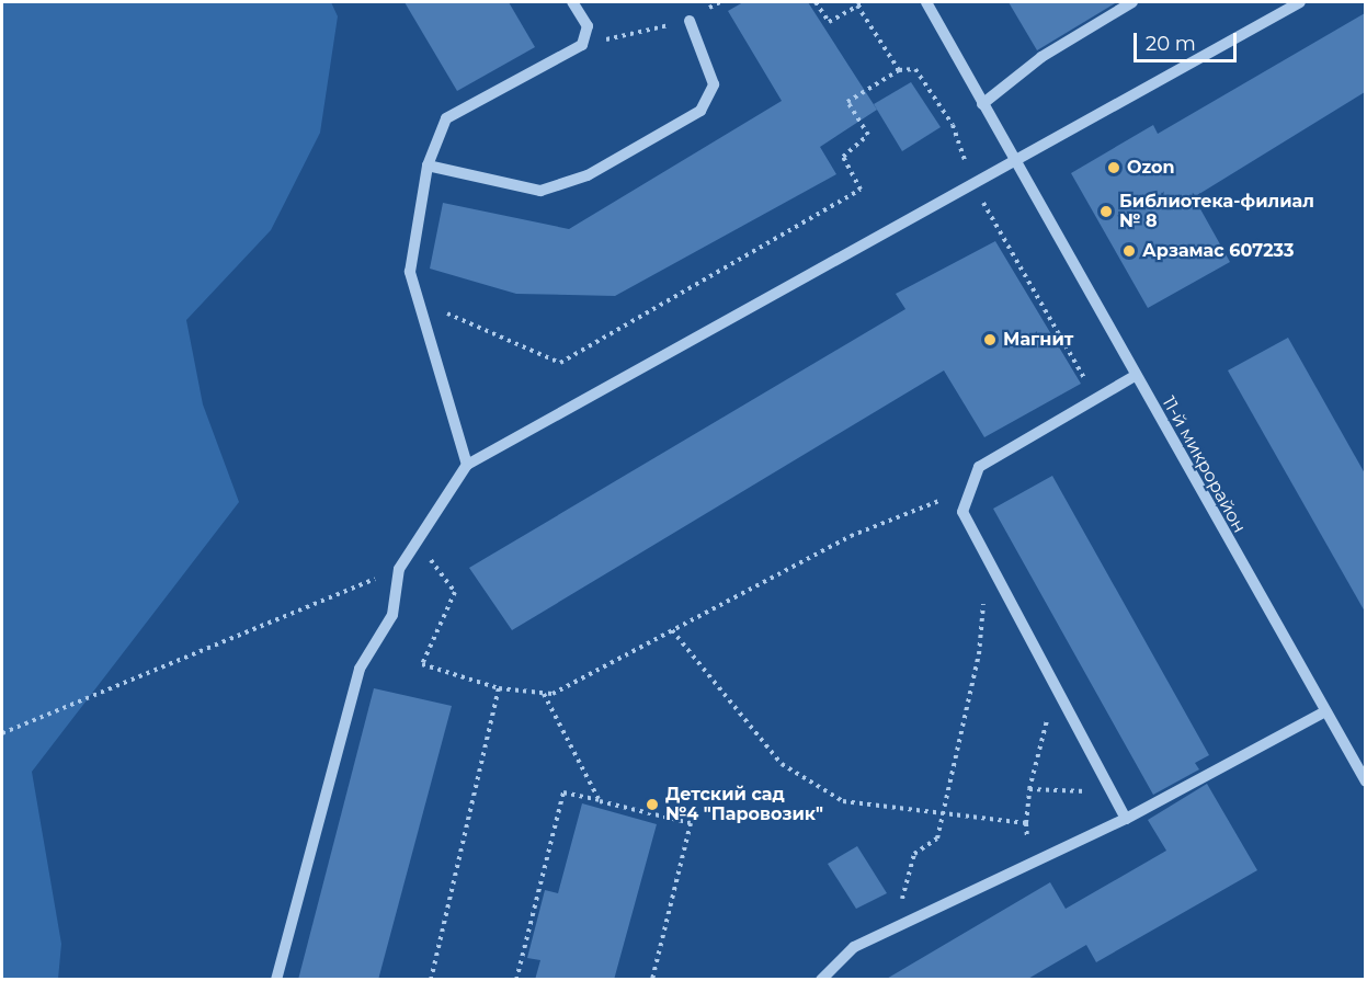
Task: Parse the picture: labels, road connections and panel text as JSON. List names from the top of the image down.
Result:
{
  "streets": {
    "street": ["11-й микрорайон"]
  },
  "places": [
    "Ozon",
    "Библиотека-филиал № 8",
    "Арзамас 607233",
    "Магнит",
    "Детский сад №4 \"Паровозик\""
  ],
  "scale_bar": "20 m"
}
